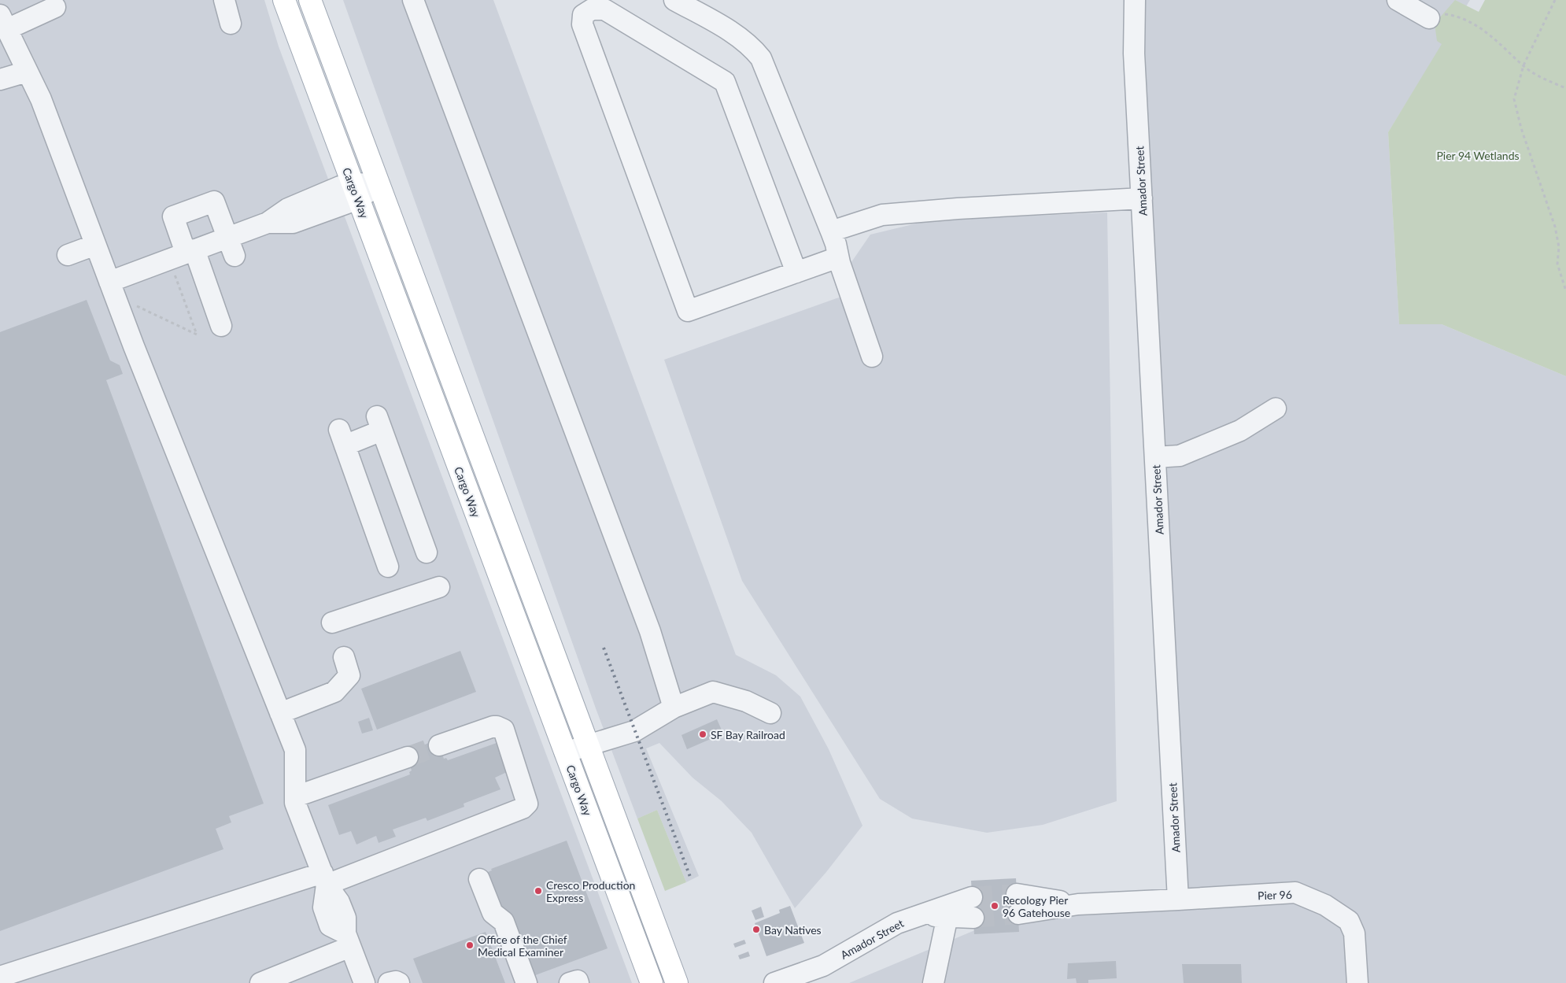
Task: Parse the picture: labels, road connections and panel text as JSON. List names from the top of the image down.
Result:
{
  "streets": {
    "main road": ["Cargo Way"],
    "street": ["Amador Street", "Pier 96"]
  },
  "crossings": [
    ["Amador Street", "Pier 96"]
  ],
  "parks": ["Pier 94 Wetlands"],
  "places": [
    "SF Bay Railroad",
    "Cresco Production Express",
    "Recology Pier 96 Gatehouse",
    "Bay Natives",
    "Office of the Chief Medical Examiner"
  ]
}
